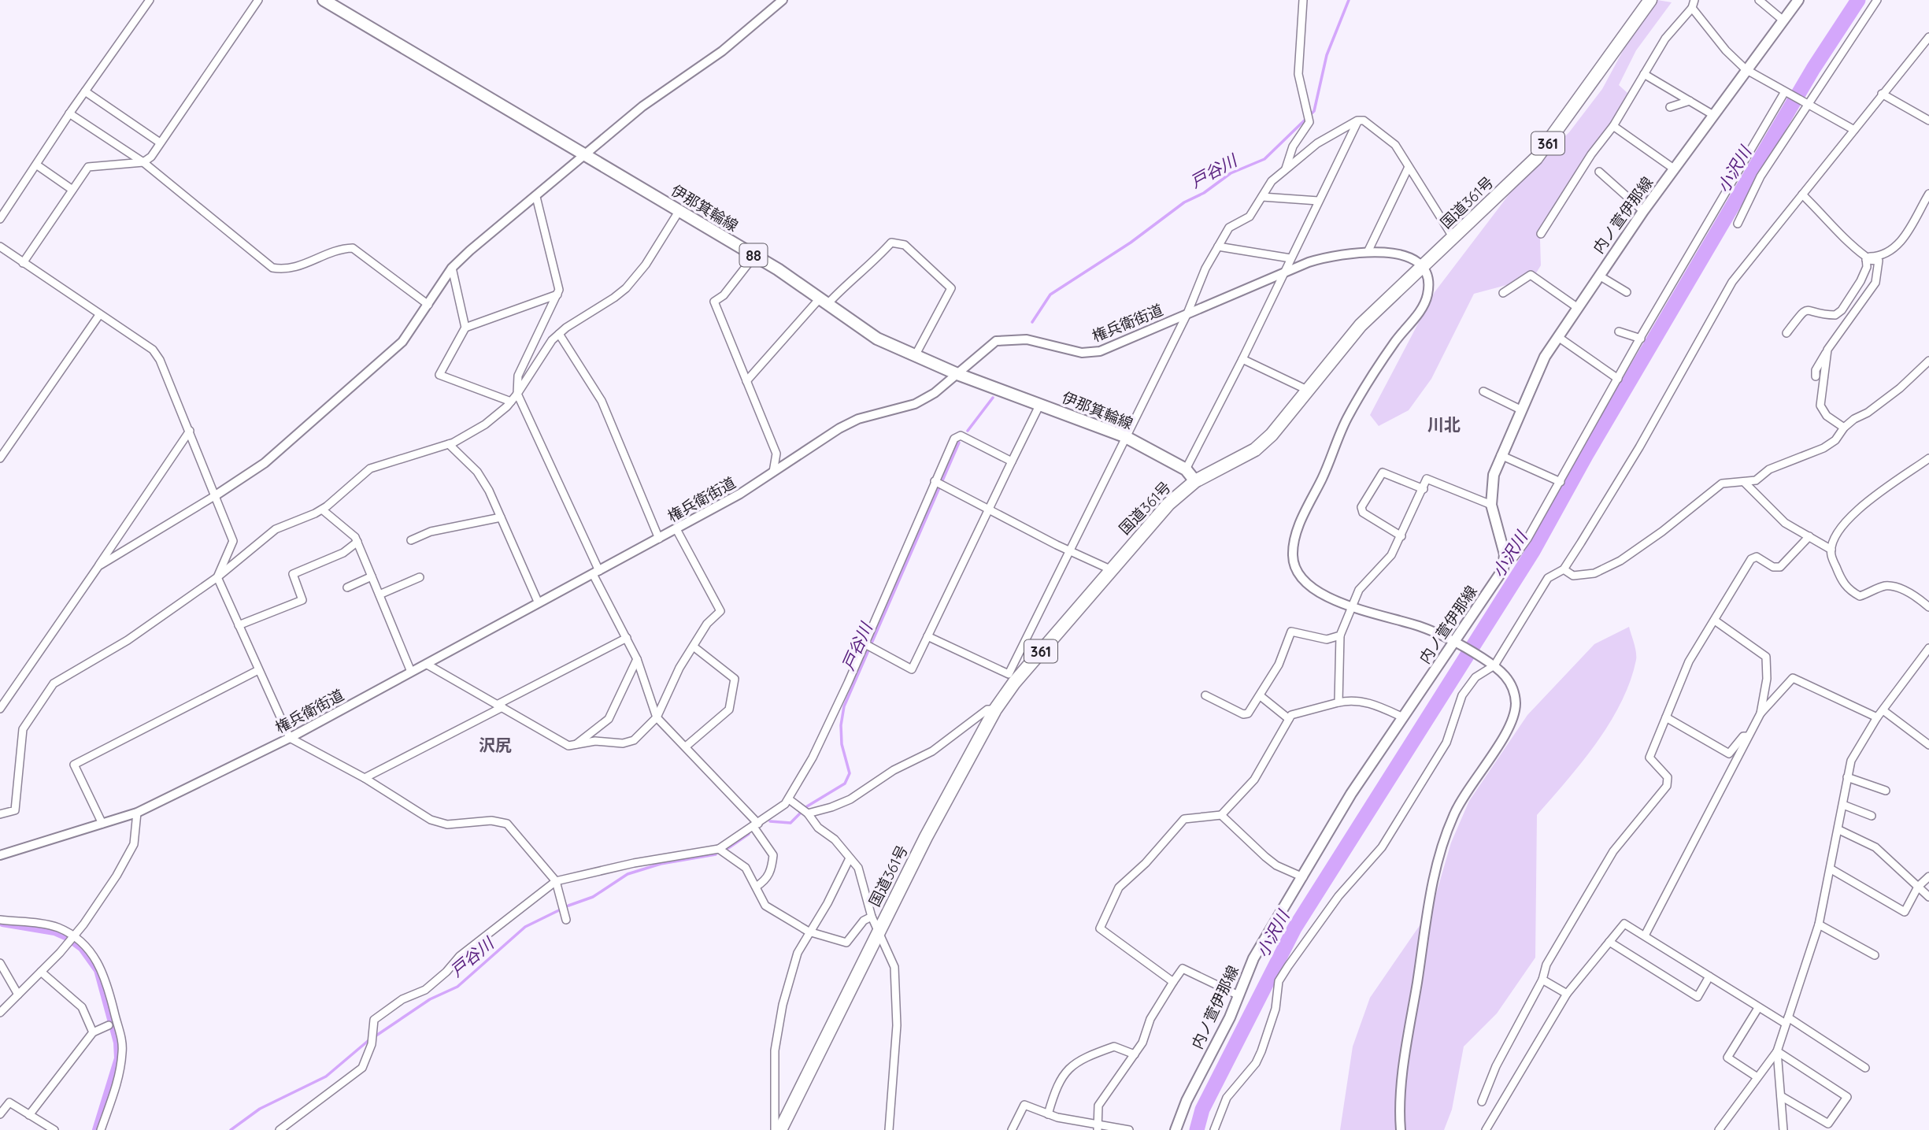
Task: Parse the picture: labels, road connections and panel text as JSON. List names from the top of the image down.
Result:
{
  "streets": {
    "highway": ["361", "国道361号"],
    "main road": ["伊那箕輪線", "内ノ萱伊那線", "88"],
    "street": ["権兵衛街道"]
  },
  "crossings": [
    ["国道361号", "伊那箕輪線"],
    ["国道361号", "権兵衛街道"],
    ["伊那箕輪線", "権兵衛街道"]
  ],
  "districts": ["川北", "沢尻"],
  "water": ["小沢川", "戸谷川"]
}
